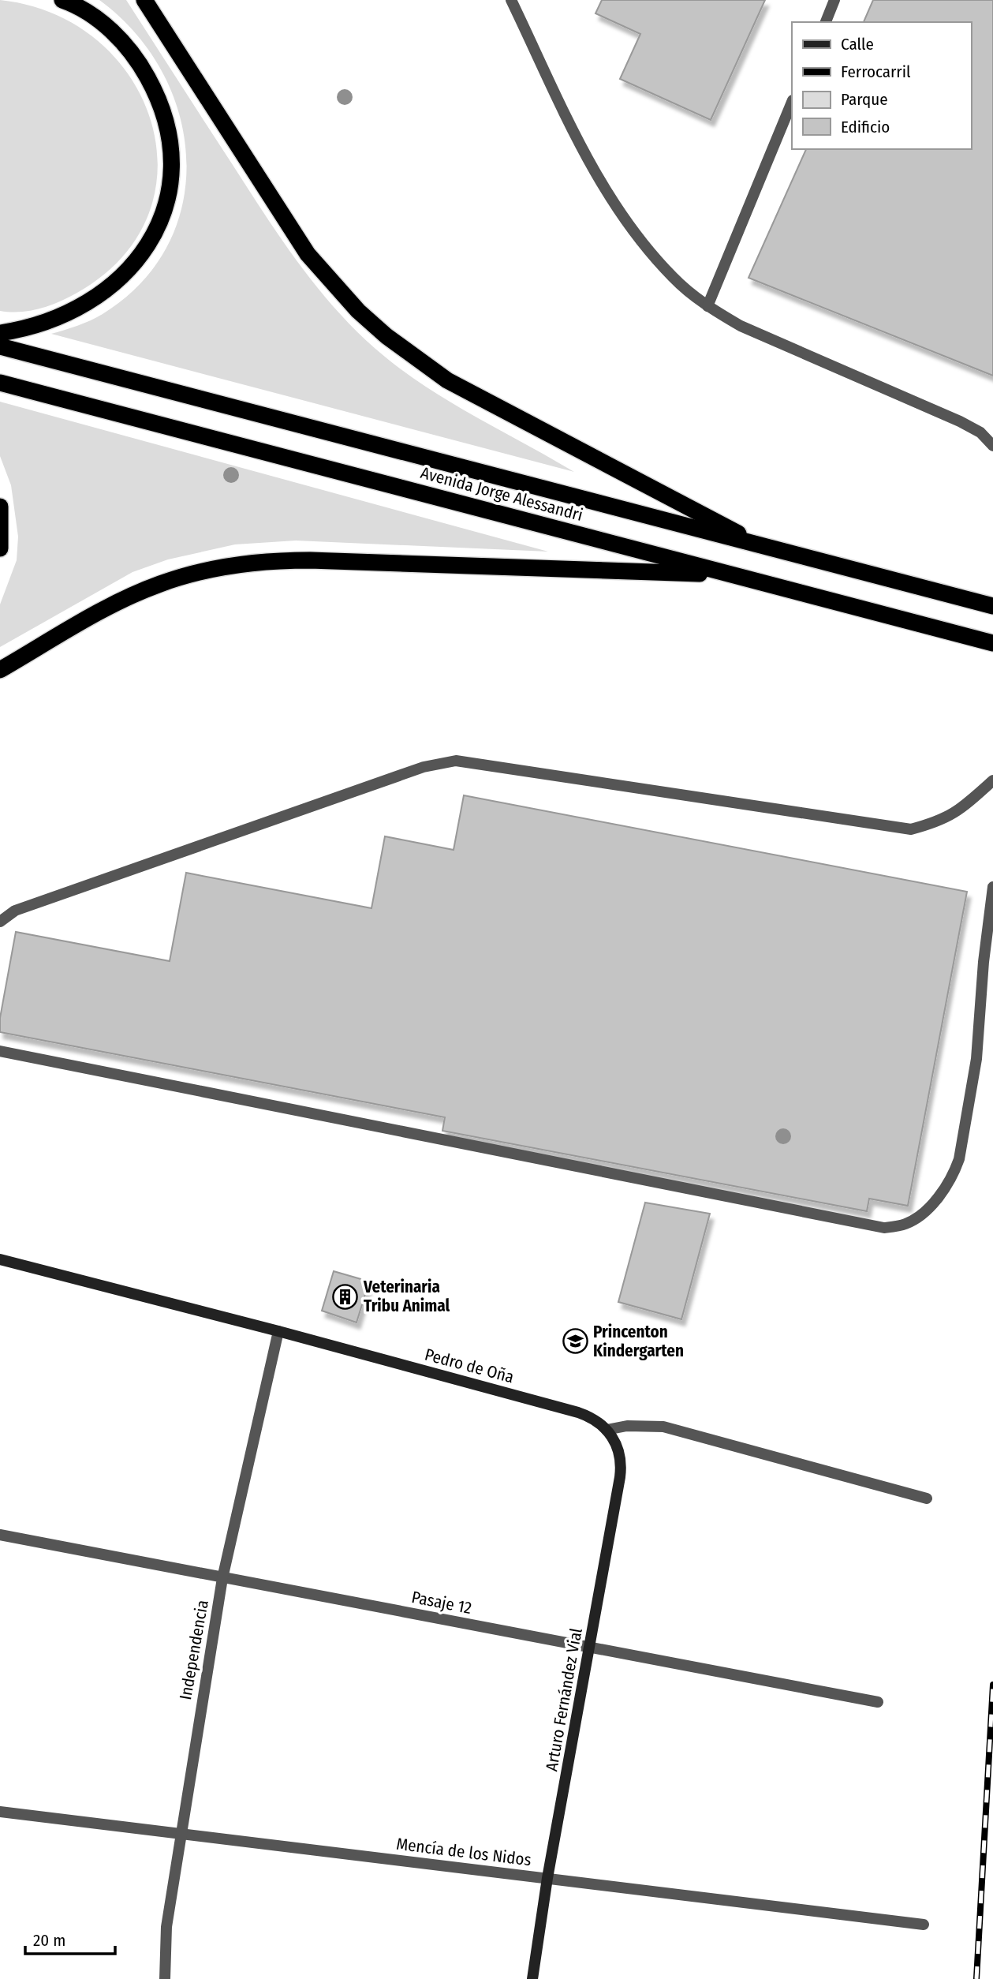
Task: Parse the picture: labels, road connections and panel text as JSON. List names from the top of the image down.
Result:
{
  "streets": {
    "highway": ["Avenida Jorge Alessandri"],
    "street": [
      "Pedro de Oña",
      "Pasaje 12",
      "Independencia",
      "Arturo Fernández Vial",
      "Mencía de los Nidos"
    ]
  },
  "crossings": [
    ["Pedro de Oña", "Independencia"],
    ["Pedro de Oña", "Arturo Fernández Vial"],
    ["Pasaje 12", "Independencia"],
    ["Pasaje 12", "Arturo Fernández Vial"],
    ["Independencia", "Mencía de los Nidos"],
    ["Arturo Fernández Vial", "Mencía de los Nidos"]
  ],
  "places": {
    "building": ["Veterinaria Tribu Animal"],
    "school or university": ["Princenton Kindergarten"]
  },
  "legend": [
    "Calle",
    "Ferrocarril",
    "Parque",
    "Edificio"
  ],
  "scale_bar": "20 m"
}
